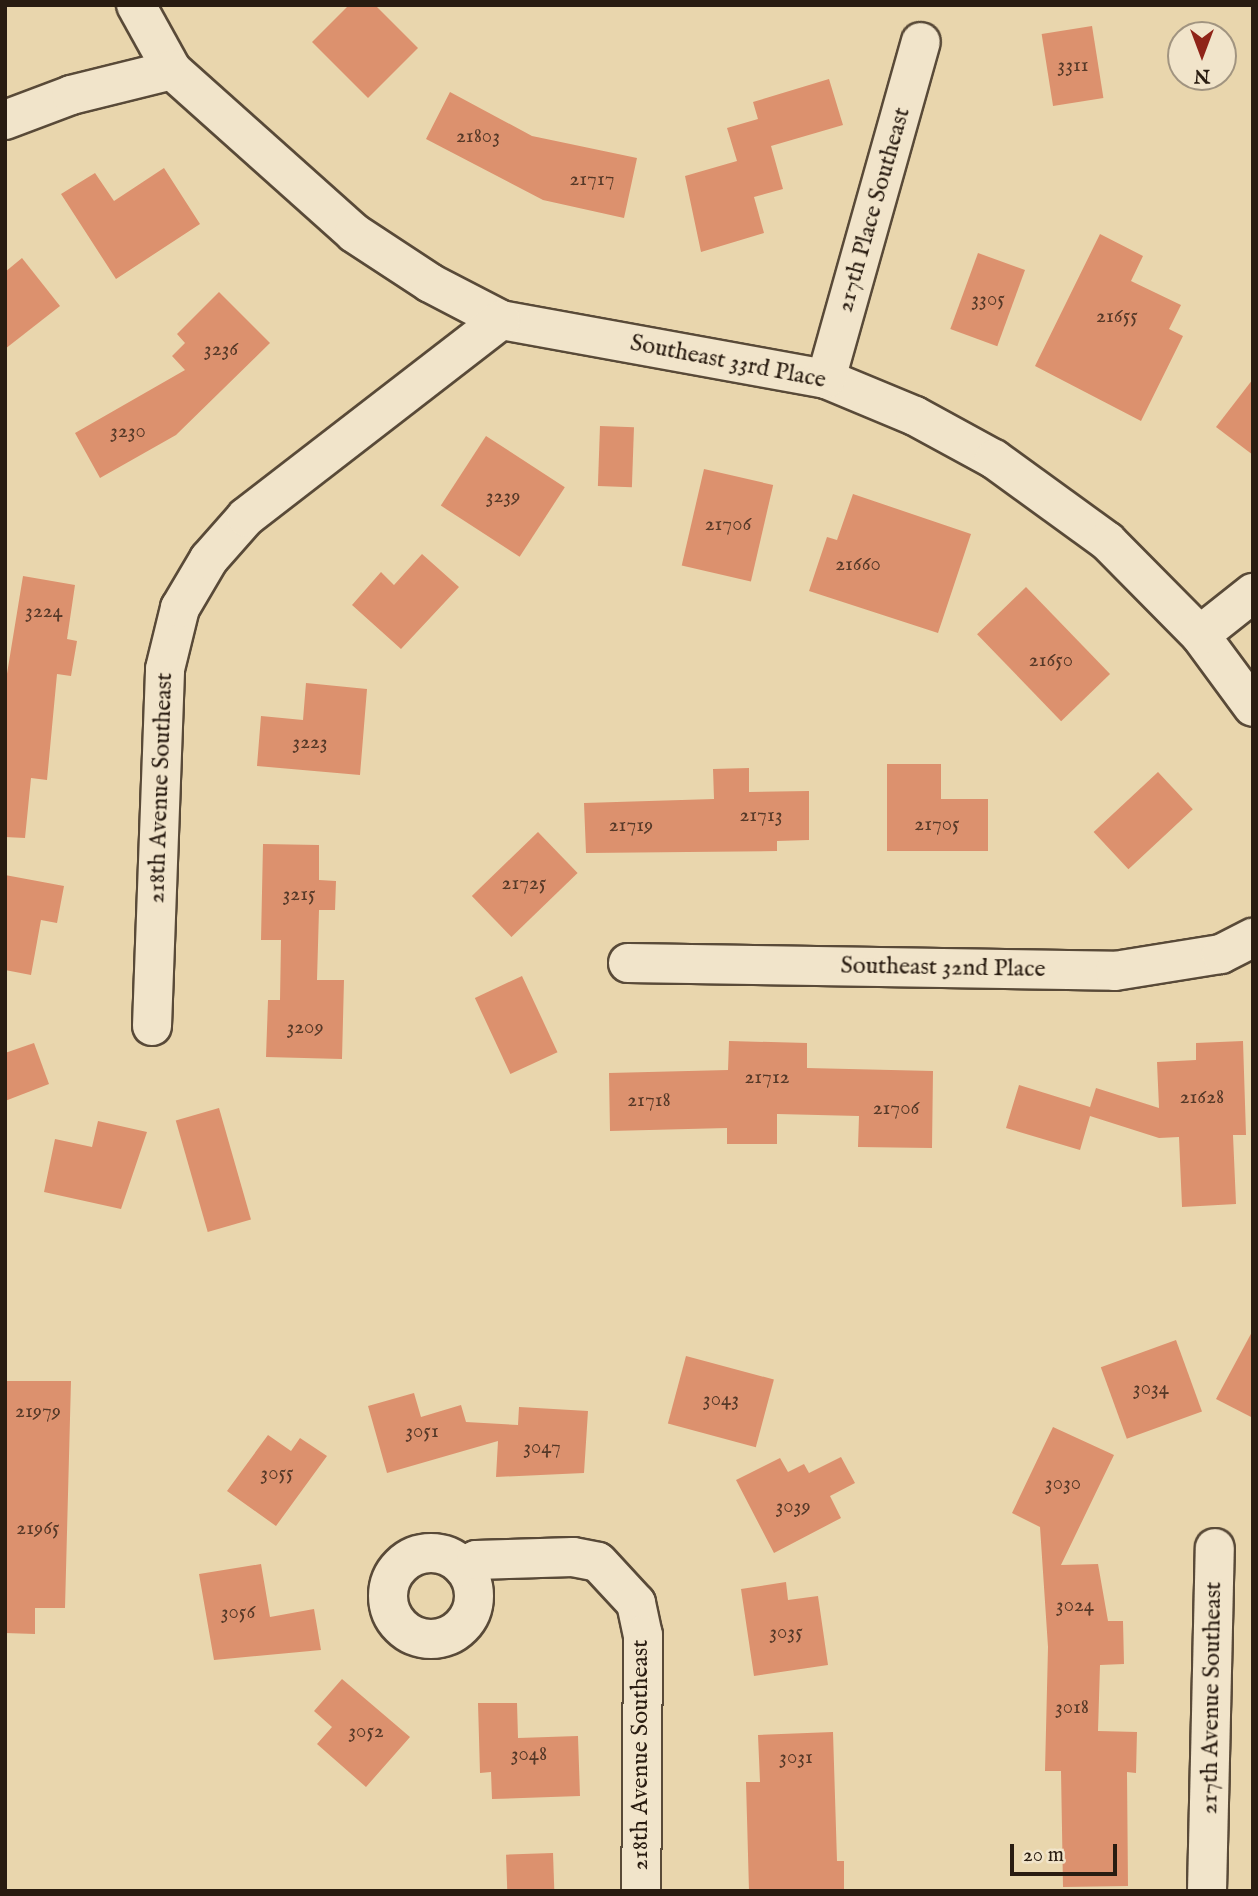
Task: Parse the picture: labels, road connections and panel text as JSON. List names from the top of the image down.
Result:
{
  "streets": {
    "street": [
      "217th Place Southeast",
      "Southeast 33rd Place",
      "218th Avenue Southeast",
      "Southeast 32nd Place",
      "217th Avenue Southeast"
    ]
  },
  "crossings": [
    ["217th Place Southeast", "Southeast 33rd Place"],
    ["Southeast 33rd Place", "218th Avenue Southeast"]
  ],
  "house_numbers": [
    "3311",
    "21803",
    "21717",
    "3305",
    "21655",
    "3236",
    "3230",
    "3239",
    "21706",
    "21660",
    "3224",
    "21650",
    "3223",
    "21713",
    "21705",
    "21719",
    "21725",
    "3215",
    "3209",
    "21712",
    "21628",
    "21718",
    "21706",
    "3034",
    "3043",
    "21979",
    "3051",
    "3047",
    "3055",
    "3030",
    "3039",
    "21965",
    "3024",
    "3056",
    "3035",
    "3018",
    "3052",
    "3048",
    "3031"
  ],
  "scale_bar": "20 m",
  "north": "bottom"
}
